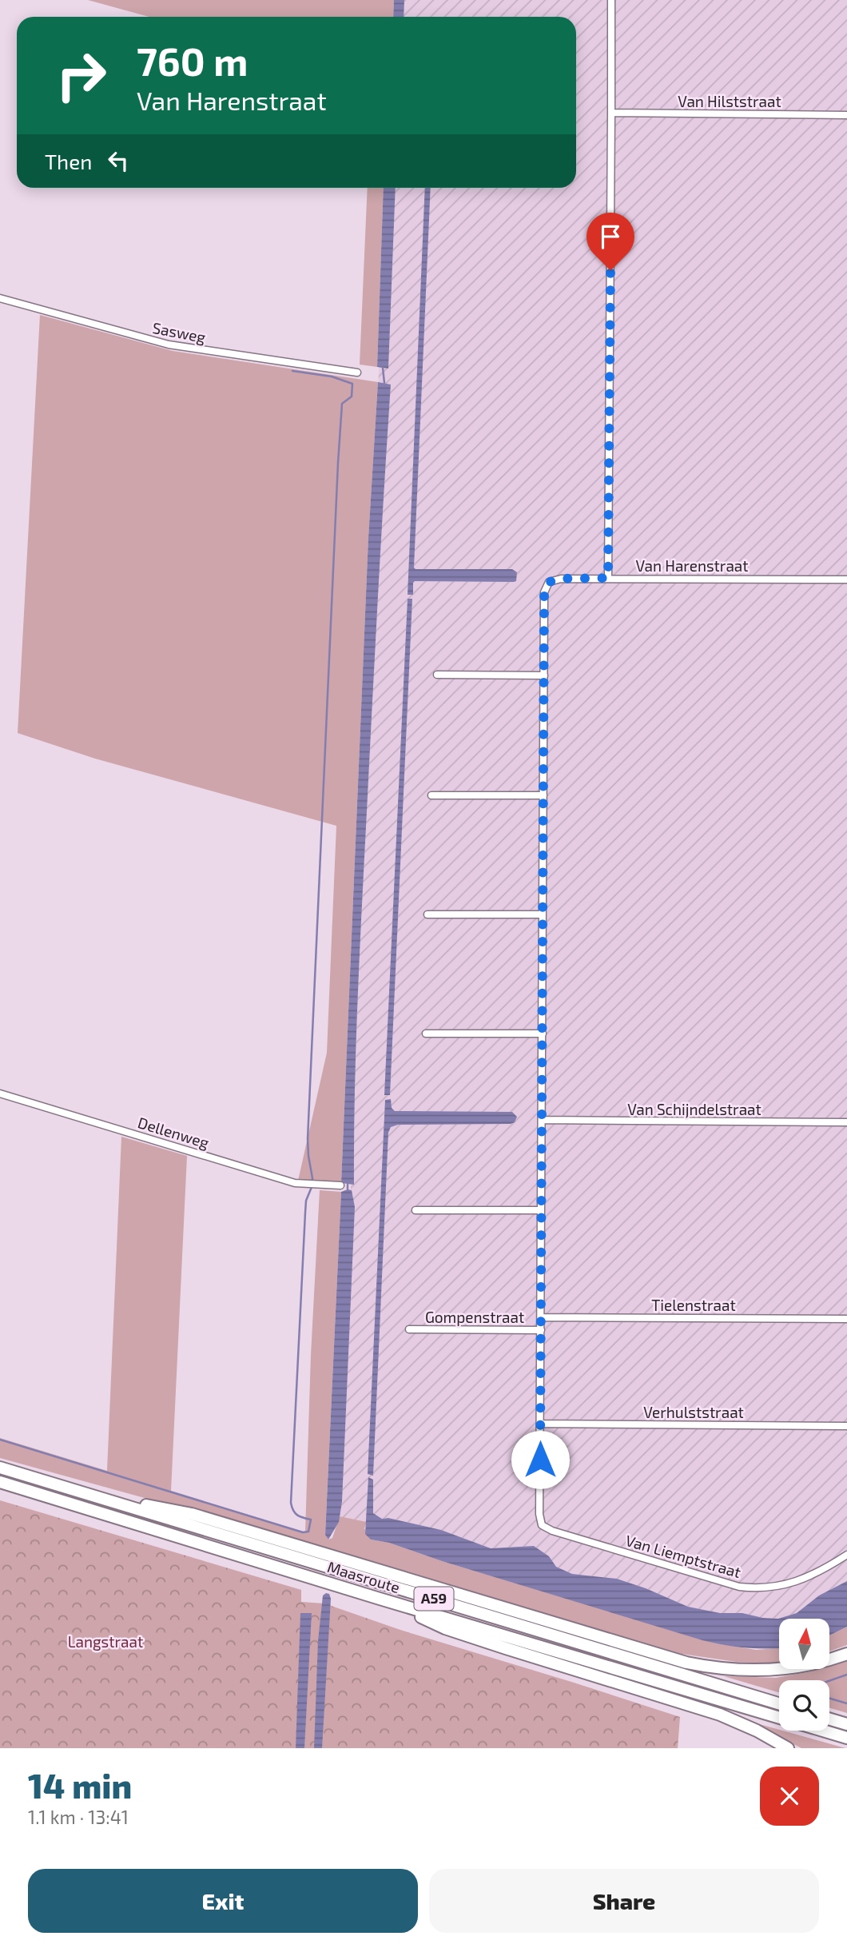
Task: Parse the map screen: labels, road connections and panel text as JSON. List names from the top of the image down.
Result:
{
  "streets": {
    "highway": ["Maasroute", "A59"],
    "street": [
      "Van Hilststraat",
      "Sasweg",
      "Van Harenstraat",
      "Van Schijndelstraat",
      "Dellenweg",
      "Tielenstraat",
      "Gompenstraat",
      "Verhulststraat",
      "Van Liemptstraat"
    ]
  },
  "crossings": [
    ["Van Harenstraat", "Gompenstraat"],
    ["Van Schijndelstraat", "Gompenstraat"],
    ["Tielenstraat", "Gompenstraat"],
    ["Gompenstraat", "Verhulststraat"],
    ["Gompenstraat", "Van Liemptstraat"],
    ["Maasroute", "A59"]
  ],
  "parks": ["Langstraat"],
  "north": "top",
  "page": {
    "turn": ["760 m", "Van Harenstraat"],
    "then": "Then",
    "heading": ["14 min", "1.1 km · 13:41"],
    "buttons": ["Exit", "Share"]
  }
}
